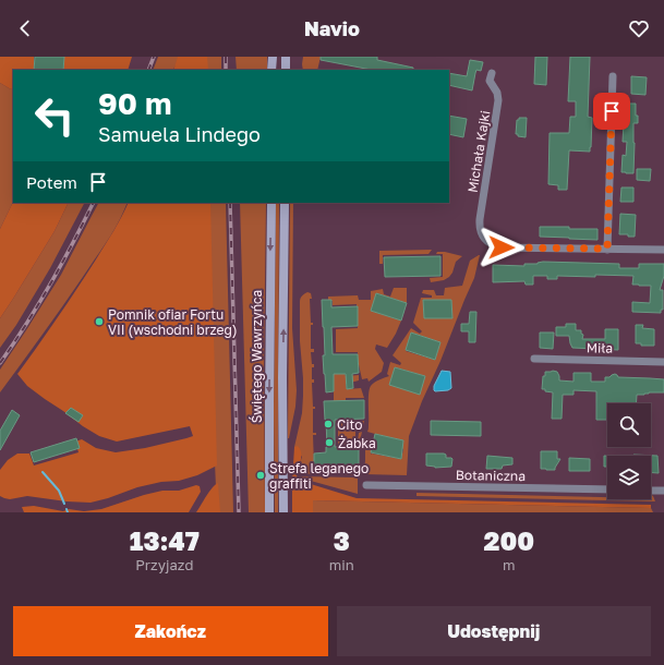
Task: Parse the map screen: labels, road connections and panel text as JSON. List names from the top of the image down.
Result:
{
  "streets": {
    "main road": ["Świętego Wawrzyńca"],
    "street": ["Michała Kajki", "Miła", "Botaniczna"]
  },
  "places": [
    "Pomnik ofiar Fortu VII (wschodni brzeg)",
    "Cito",
    "Żabka",
    "Strefa leganego graffiti"
  ],
  "page": {
    "header": "Navio",
    "turn": ["90 m", "Samuela Lindego"],
    "then": "Potem",
    "eta": [
      "13:47",
      "Przyjazd",
      "3",
      "min",
      "200",
      "m"
    ],
    "buttons": ["Zakończ", "Udostępnij"]
  }
}
